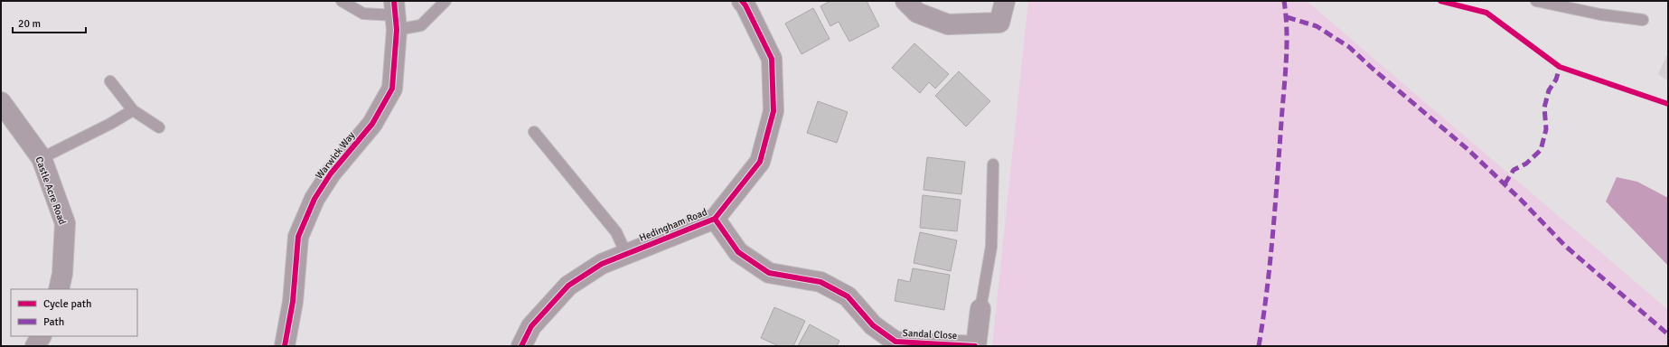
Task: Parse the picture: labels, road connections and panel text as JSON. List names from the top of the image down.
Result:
{
  "streets": {
    "street": [
      "Warwick Way",
      "Castle Acre Road",
      "Hedingham Road",
      "Sandal Close"
    ]
  },
  "crossings": [
    ["Hedingham Road", "Sandal Close"]
  ],
  "legend": ["Cycle path", "Path"],
  "scale_bar": "20 m"
}
